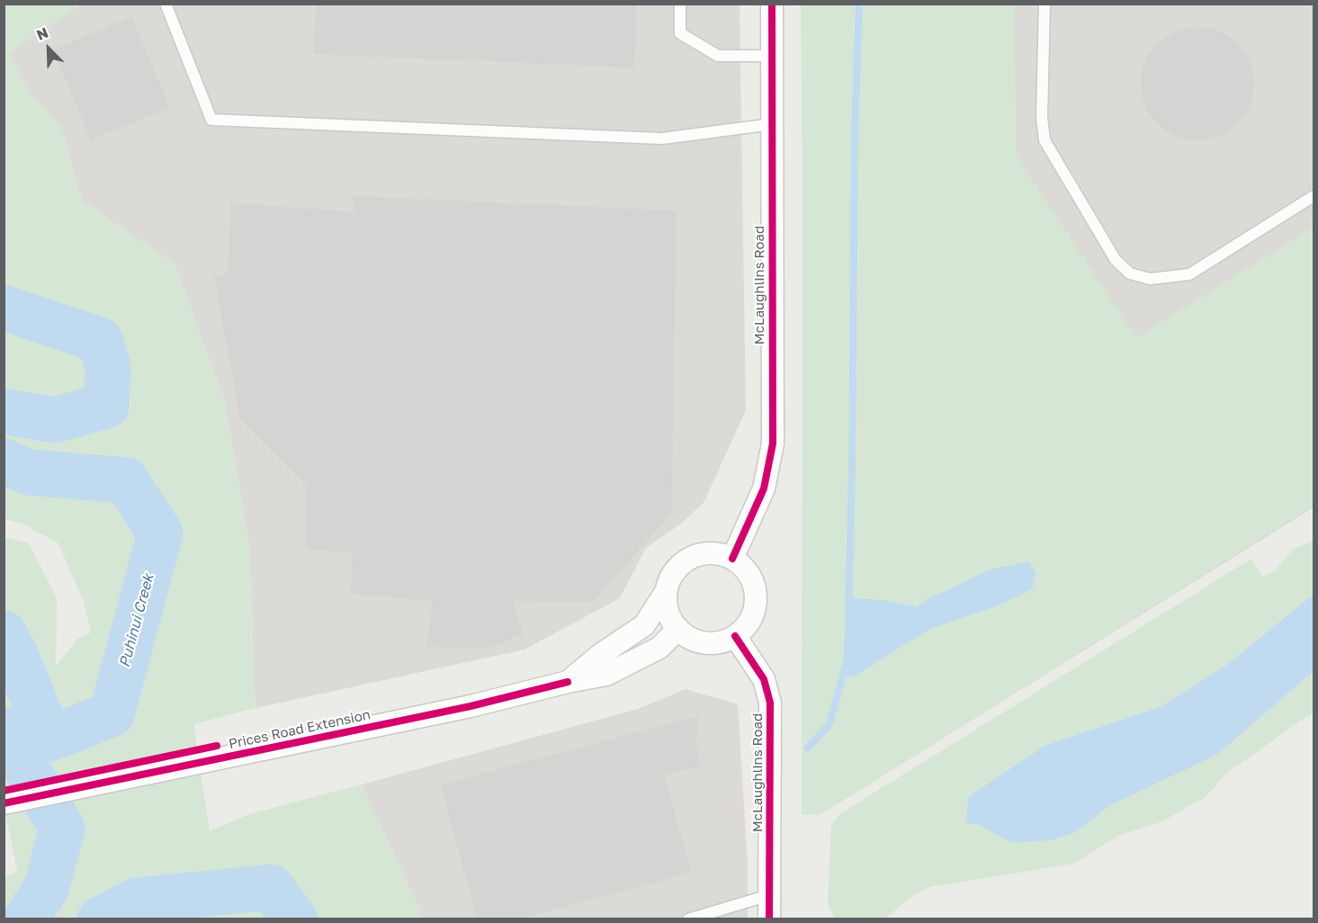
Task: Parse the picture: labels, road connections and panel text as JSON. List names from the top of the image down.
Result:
{
  "streets": {
    "street": ["McLaughlins Road", "Prices Road Extension"]
  },
  "crossings": [
    ["McLaughlins Road", "Prices Road Extension"]
  ],
  "water": ["Puhinui Creek"],
  "north": "top left"
}
